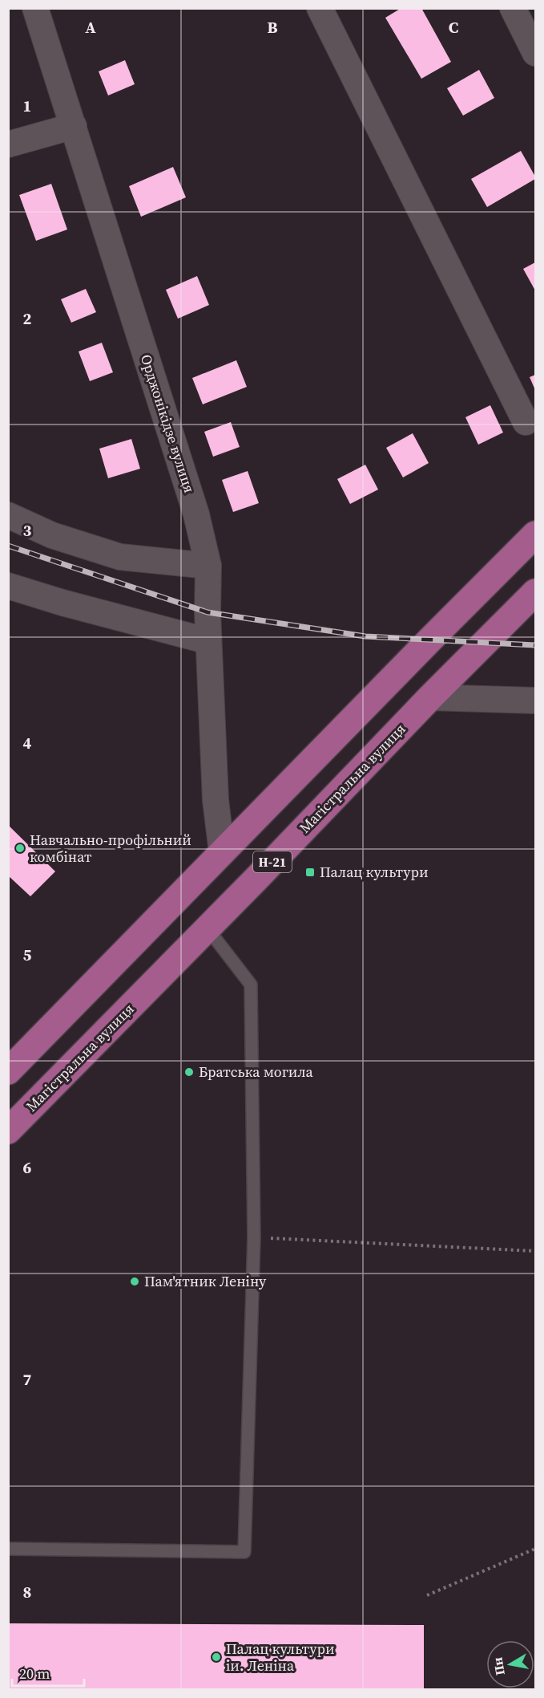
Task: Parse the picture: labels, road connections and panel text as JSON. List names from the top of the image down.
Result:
{
  "streets": {
    "main road": ["Магістральна вулиця", "Н-21"],
    "street": ["Орджонікідзе вулиця"]
  },
  "places": {
    "other": [
      "Навчально-профільний комбінат",
      "Братська могила",
      "Пам'ятник Леніну",
      "Палац культури іи. Леніна"
    ],
    "transit": ["Палац культури"]
  },
  "scale_bar": "20 m",
  "north": "left",
  "grid": {
    "columns": ["A", "B", "C"],
    "rows": [
      "1",
      "2",
      "3",
      "4",
      "5",
      "6",
      "7",
      "8"
    ]
  }
}
